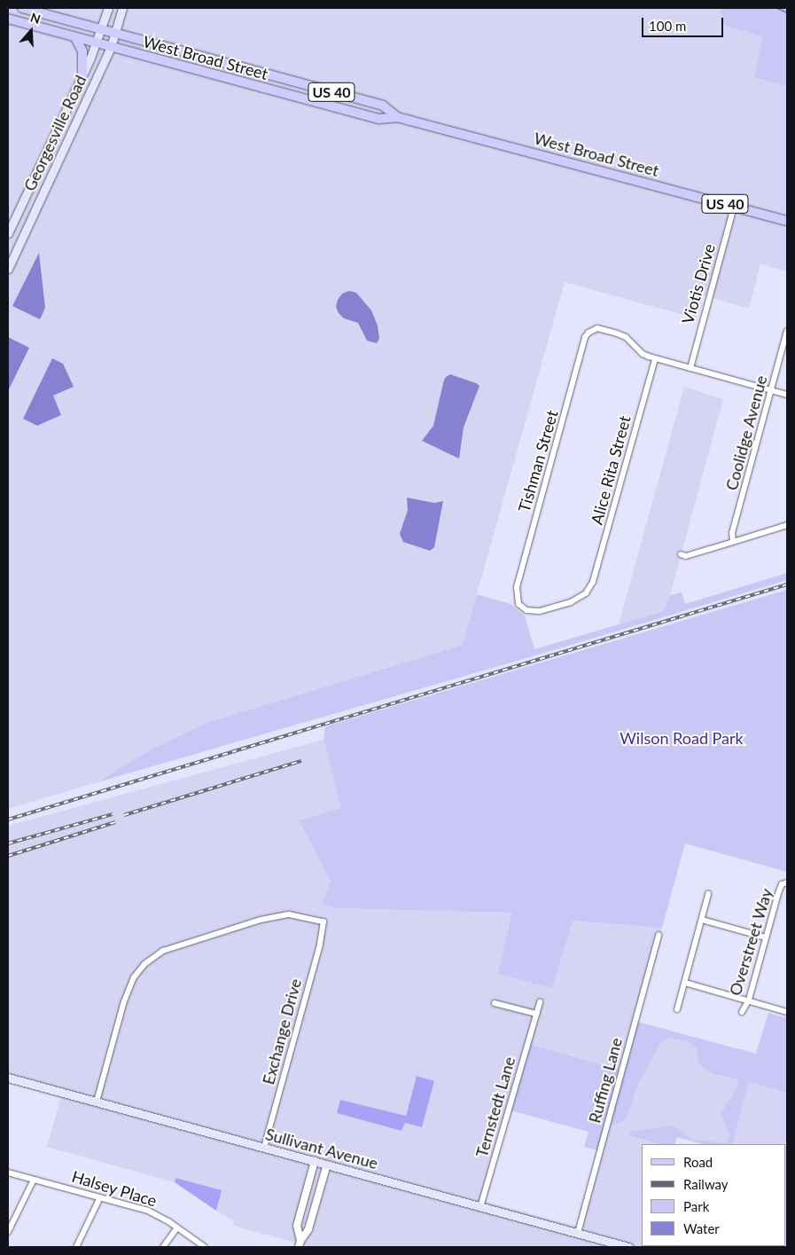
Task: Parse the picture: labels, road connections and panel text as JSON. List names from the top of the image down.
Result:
{
  "streets": {
    "main road": [
      "West Broad Street",
      "US 40",
      "Georgesville Road",
      "Sullivant Avenue"
    ],
    "street": [
      "Viotis Drive",
      "Coolidge Avenue",
      "Tishman Street",
      "Alice Rita Street",
      "Overstreet Way",
      "Exchange Drive",
      "Ruffing Lane",
      "Ternstedt Lane",
      "Halsey Place"
    ]
  },
  "crossings": [
    ["West Broad Street", "Georgesville Road"],
    ["West Broad Street", "Viotis Drive"],
    ["Tishman Street", "Alice Rita Street"],
    ["Exchange Drive", "Sullivant Avenue"],
    ["Ruffing Lane", "Sullivant Avenue"],
    ["Ternstedt Lane", "Sullivant Avenue"]
  ],
  "parks": ["Wilson Road Park"],
  "legend": [
    "Road",
    "Railway",
    "Park",
    "Water"
  ],
  "scale_bar": "100 m",
  "north": "top"
}
